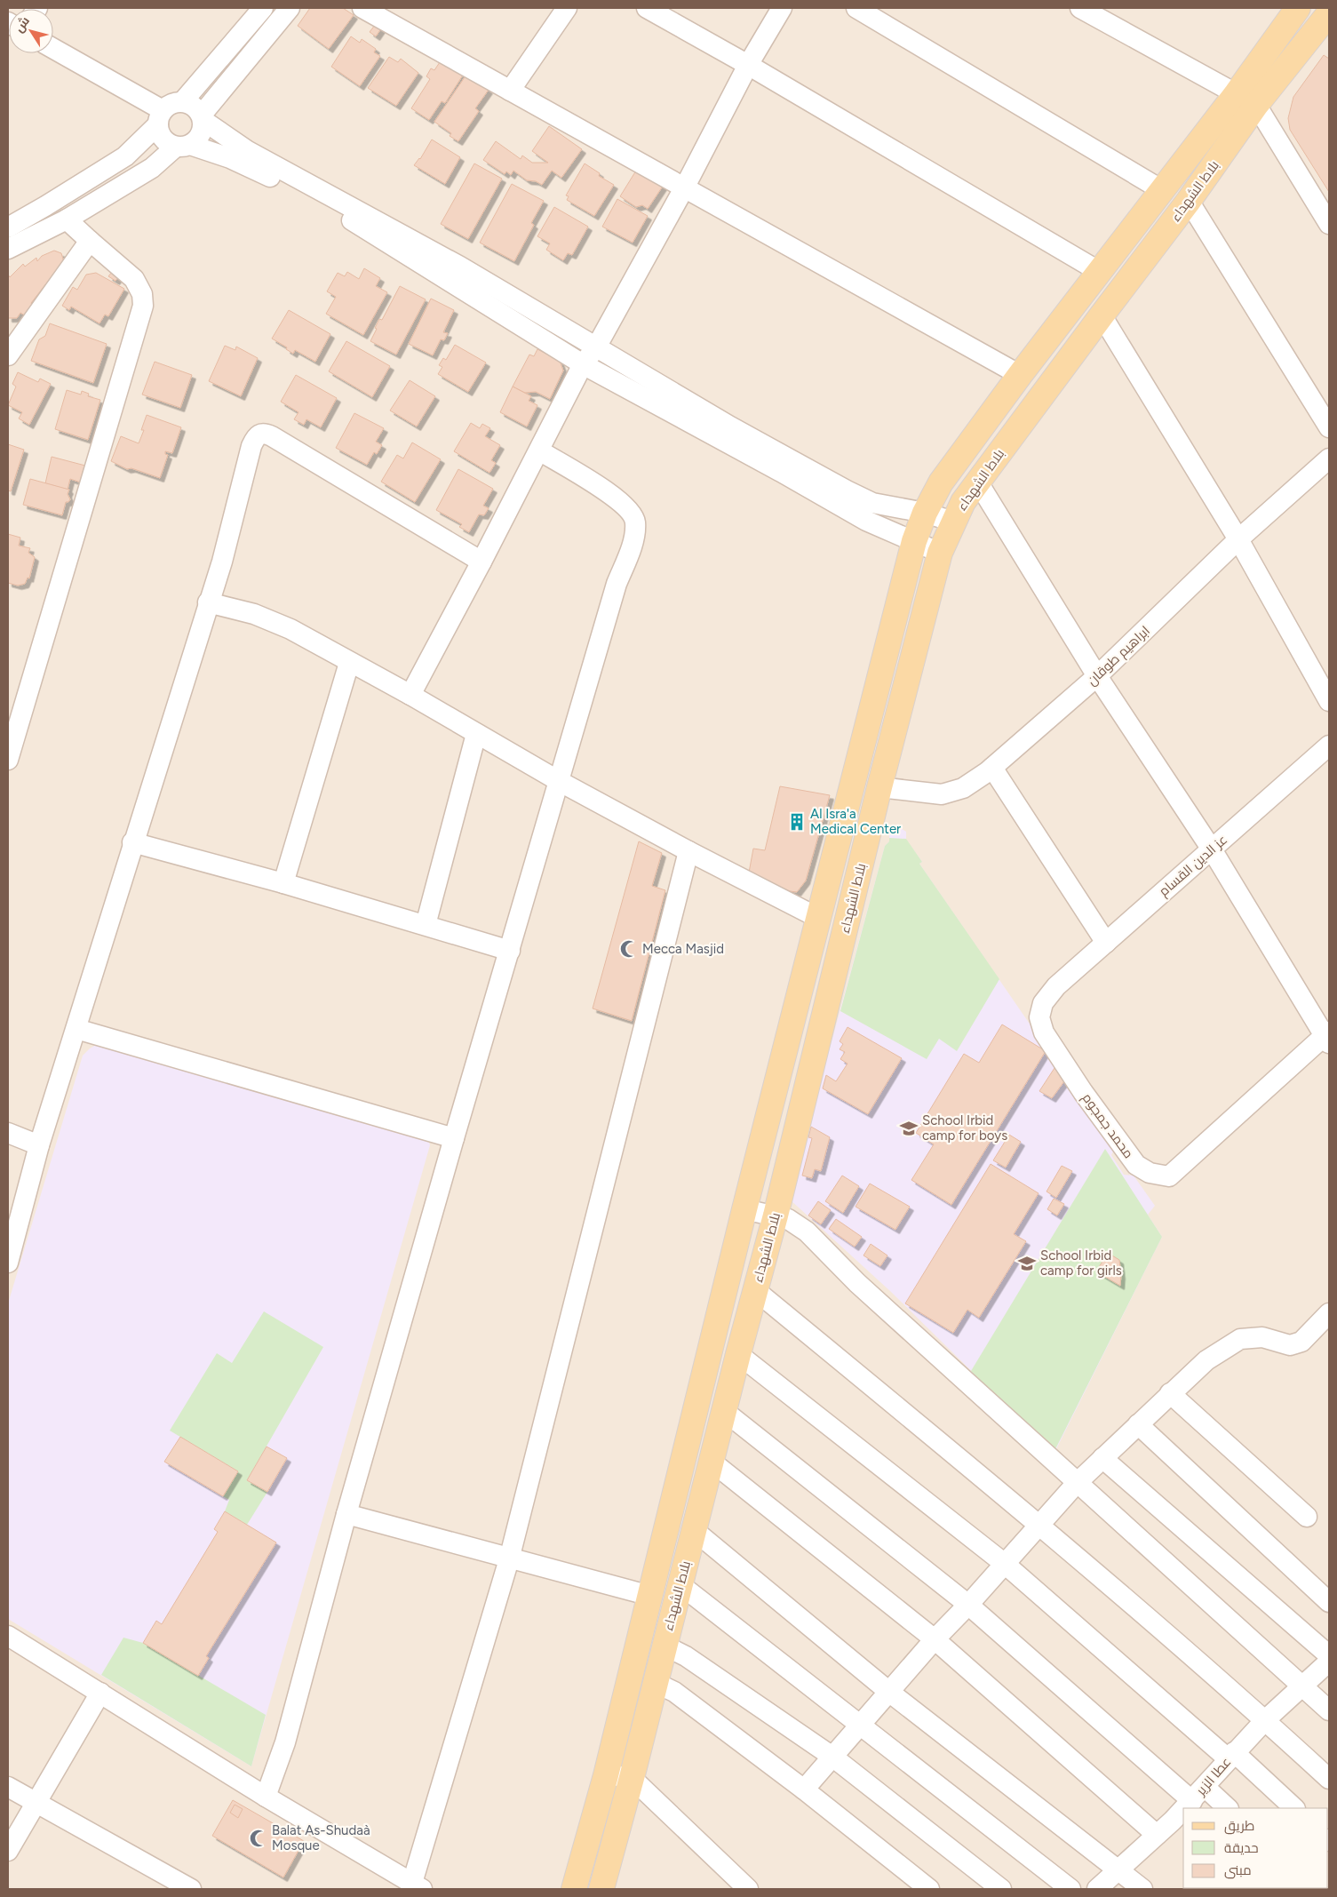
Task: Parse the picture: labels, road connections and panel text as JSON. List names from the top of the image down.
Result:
{
  "streets": {
    "main road": ["بلاط الشهداء"],
    "street": [
      "ابراهيم طوقان",
      "عز الدين القسام",
      "محمد جمجوم",
      "عطا الزير"
    ]
  },
  "crossings": [
    ["بلاط الشهداء", "ابراهيم طوقان"],
    ["عز الدين القسام", "محمد جمجوم"]
  ],
  "places": {
    "building": ["Al Isra'a Medical Center"],
    "mosque": ["Mecca Masjid", "Balat As-Shudaà Mosque"],
    "school or university": ["School Irbid camp for boys", "School Irbid camp for girls"]
  },
  "legend": ["طريق", "حديقة", "مبنى"],
  "north": "top left"
}
